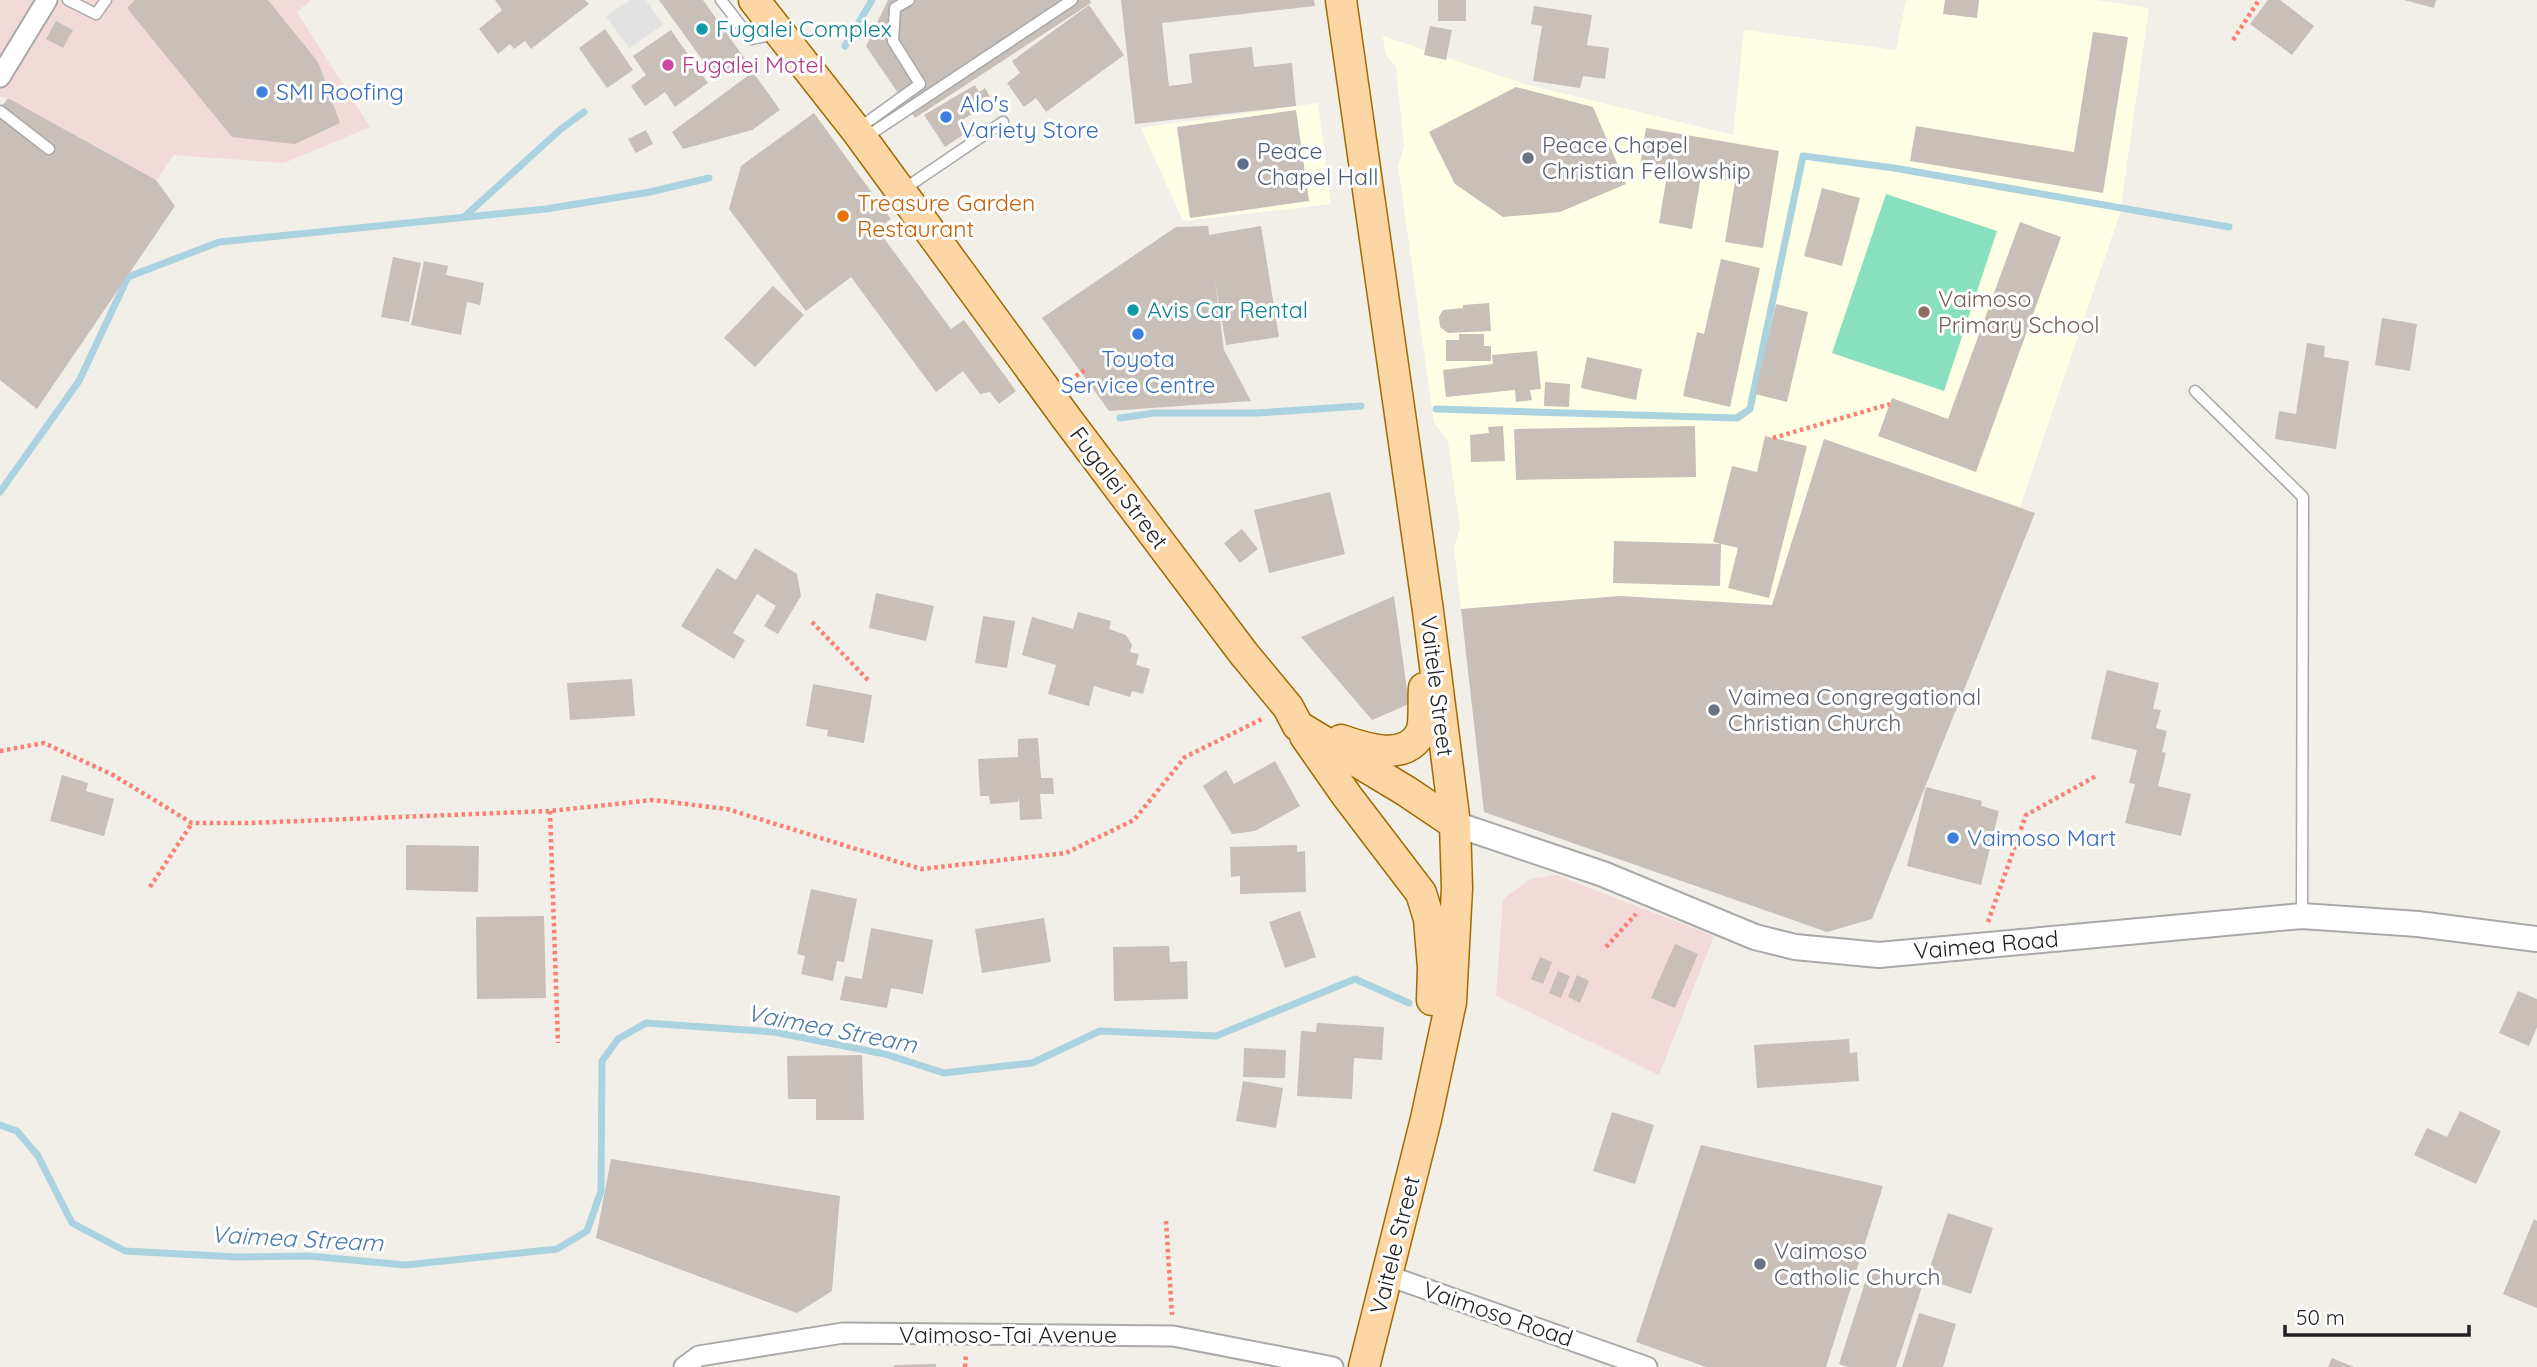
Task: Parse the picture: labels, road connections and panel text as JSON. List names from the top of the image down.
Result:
{
  "streets": {
    "main road": ["Fugalei Street", "Vaitele Street"],
    "street": ["Vaimea Road", "Vaimoso Road", "Vaimoso-Tai Avenue"]
  },
  "crossings": [
    ["Fugalei Street", "Vaitele Street"],
    ["Fugalei Street", "Vaimea Road"],
    ["Vaitele Street", "Vaimea Road"],
    ["Vaitele Street", "Vaimoso Road"]
  ],
  "water": ["Vaimea Stream"],
  "places": [
    "Fugalei Complex",
    "Fugalei Motel",
    "SMI Roofing",
    "Alo's Variety Store",
    "Peace Chapel Christian Fellowship",
    "Peace Chapel Hall",
    "Treasure Garden Restaurant",
    "Avis Car Rental",
    "Vaimoso Primary School",
    "Toyota Service Centre",
    "Vaimea Congregational Christian Church",
    "Vaimoso Mart",
    "Vaimoso Catholic Church"
  ],
  "scale_bar": "50 m"
}
